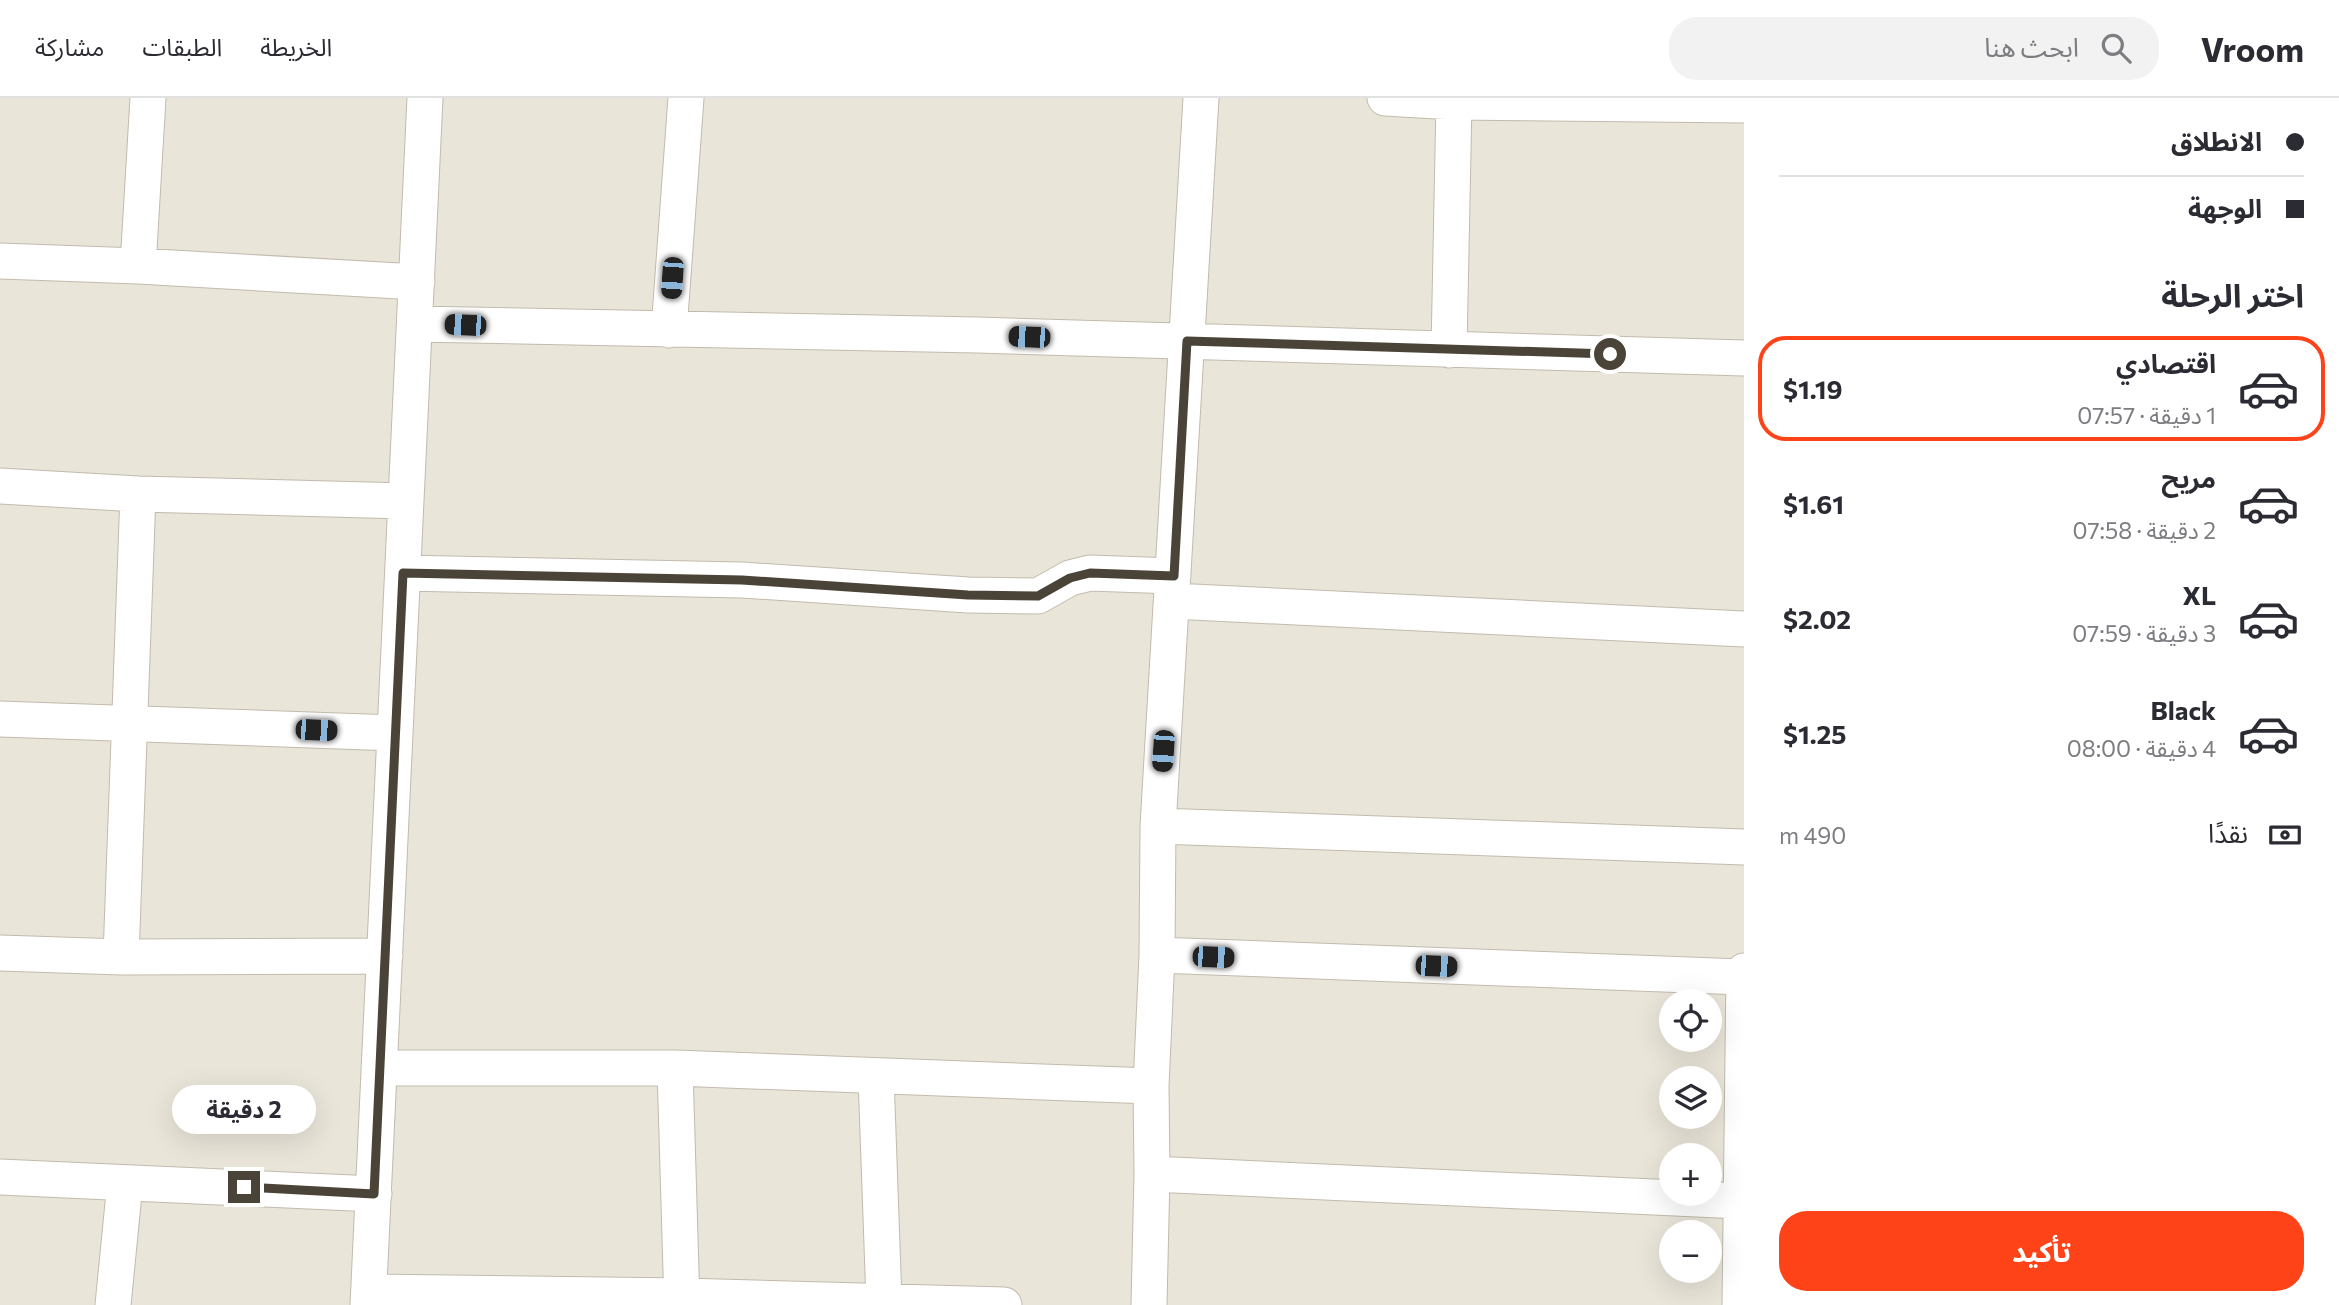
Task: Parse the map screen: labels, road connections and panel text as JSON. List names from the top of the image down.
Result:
{
  "page": {
    "header": "Vroom",
    "search": "ابحث هنا",
    "nav": ["الخريطة", "الطبقات", "مشاركة"],
    "banner": ["الانطلاق", "الوجهة"],
    "heading": "اختر الرحلة",
    "list": [
      {
        "name": "اقتصادي",
        "note": "1 دقيقة · 07:57",
        "value": "$1.19"
      },
      {
        "name": "مريح",
        "note": "2 دقيقة · 07:58",
        "value": "$1.61"
      },
      {
        "name": "XL",
        "note": "3 دقيقة · 07:59",
        "value": "$2.02"
      },
      {
        "name": "Black",
        "note": "4 دقيقة · 08:00",
        "value": "$1.25"
      }
    ],
    "pay": ["نقدًا", "490 m"],
    "map_buttons": ["+", "−"],
    "bubble": "2 دقيقة",
    "buttons": "تأكيد"
  }
}
